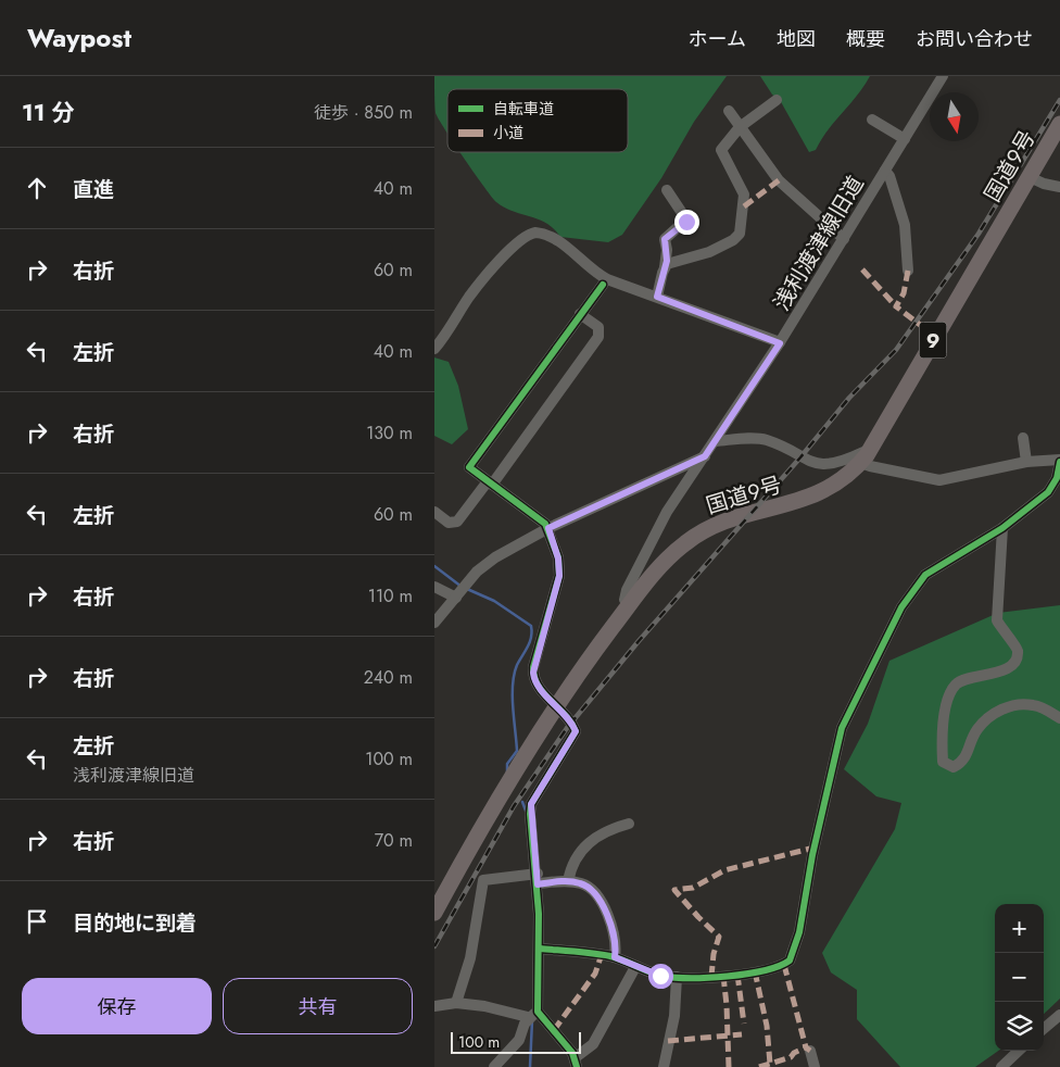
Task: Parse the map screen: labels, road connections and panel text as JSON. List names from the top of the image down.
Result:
{
  "streets": {
    "highway": ["国道9号", "9"],
    "street": ["浅利渡津線旧道"]
  },
  "legend": ["自転車道", "小道"],
  "scale_bar": "100 m",
  "north": "bottom",
  "page": {
    "header": "Waypost",
    "nav": [
      "ホーム",
      "地図",
      "概要",
      "お問い合わせ"
    ],
    "heading": ["11 分", "徒歩 · 850 m"],
    "list": [
      ["直進", "40 m"],
      ["右折", "60 m"],
      ["左折", "40 m"],
      ["右折", "130 m"],
      ["左折", "60 m"],
      ["右折", "110 m"],
      ["右折", "240 m"],
      ["左折", "浅利渡津線旧道", "100 m"],
      ["右折", "70 m"],
      "目的地に到着"
    ],
    "map_buttons": ["+", "−"],
    "buttons": ["保存", "共有"],
    "scale": "100 m"
  }
}
